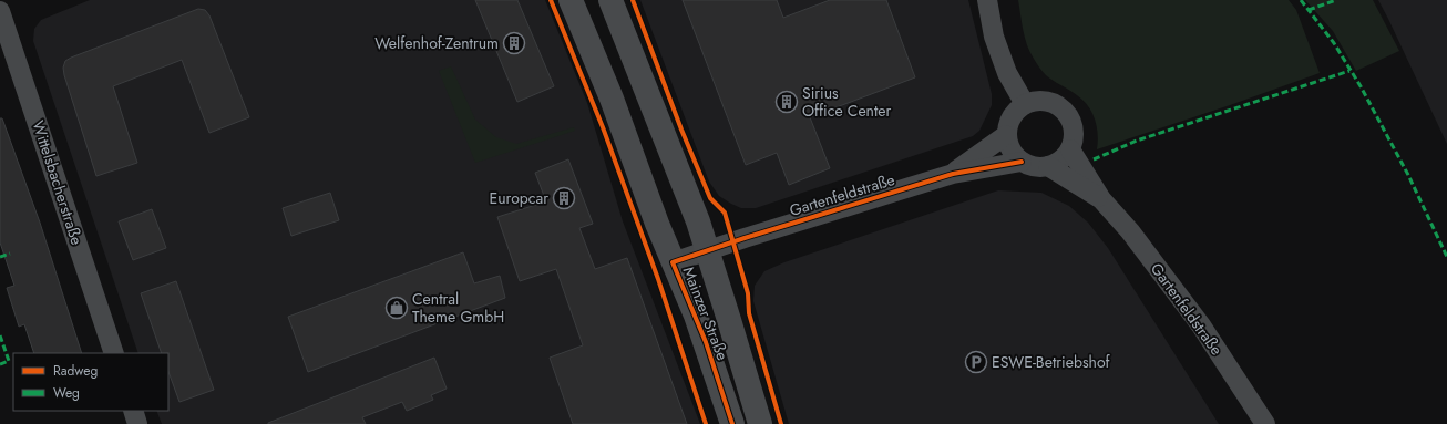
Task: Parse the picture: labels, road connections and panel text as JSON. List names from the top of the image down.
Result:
{
  "streets": {
    "main road": ["Mainzer Straße"],
    "street": ["Wittelsbacherstraße", "Gartenfeldstraße"]
  },
  "crossings": [
    ["Gartenfeldstraße", "Mainzer Straße"]
  ],
  "places": {
    "building": ["Welfenhof-Zentrum", "Sirius Office Center", "Europcar"],
    "shop": ["Central Theme GmbH"],
    "parking": ["ESWE-Betriebshof"]
  },
  "legend": ["Radweg", "Weg"]
}
